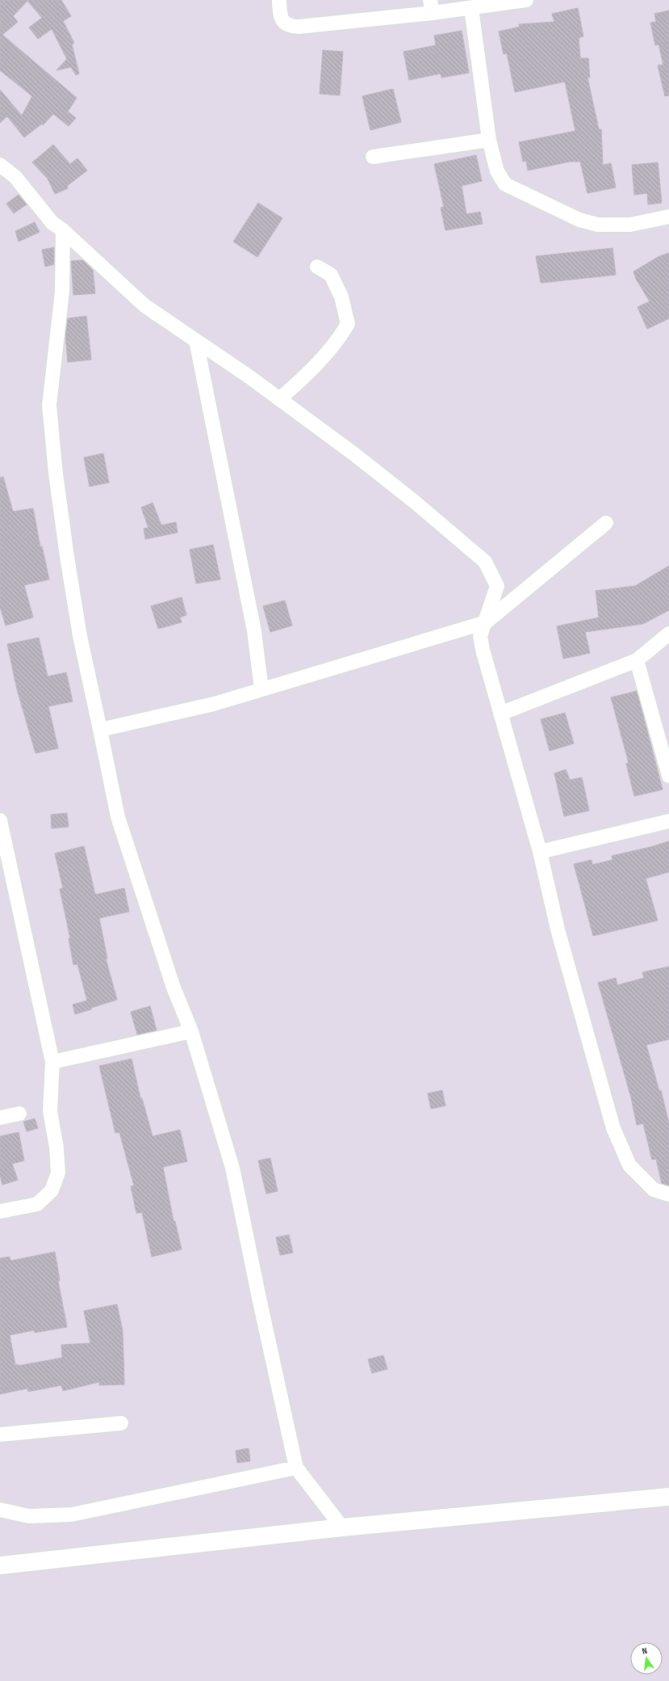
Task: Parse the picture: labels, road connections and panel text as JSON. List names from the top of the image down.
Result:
{
  "north": "top"
}
